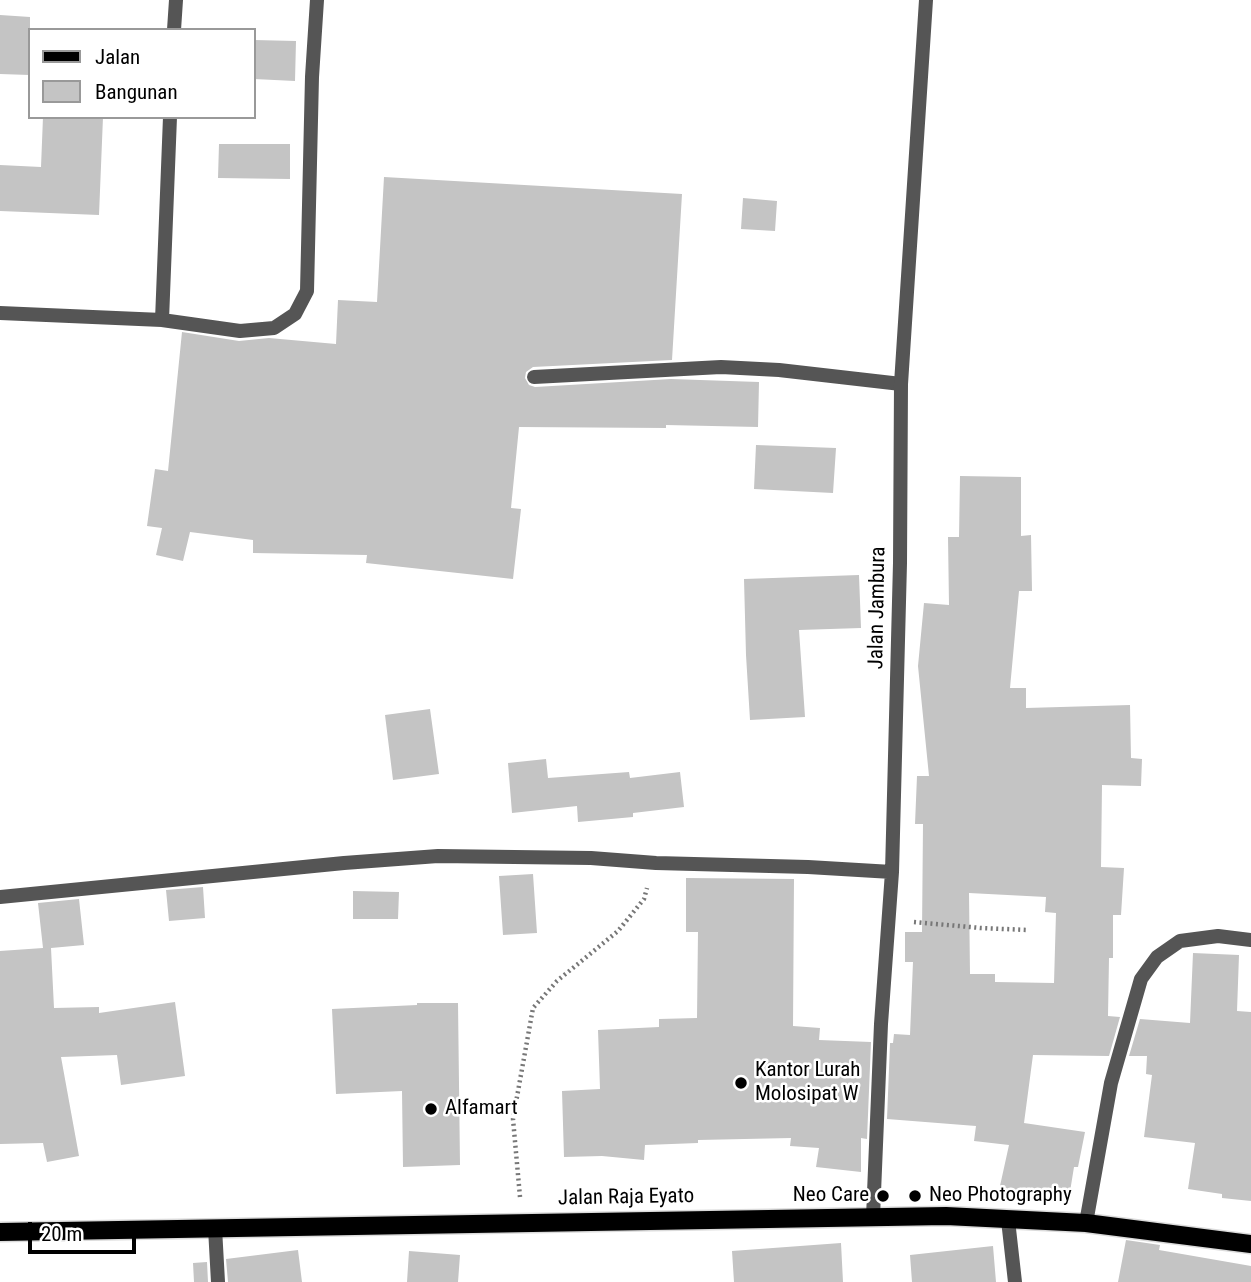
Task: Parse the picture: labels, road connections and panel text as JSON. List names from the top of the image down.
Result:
{
  "streets": {
    "main road": ["Jalan Raja Eyato"],
    "street": ["Jalan Jambura"]
  },
  "crossings": [
    ["Jalan Jambura", "Jalan Raja Eyato"]
  ],
  "places": [
    "Kantor Lurah Molosipat W",
    "Alfamart",
    "Neo Care",
    "Neo Photography"
  ],
  "legend": ["Jalan", "Bangunan"],
  "scale_bar": "20 m"
}
